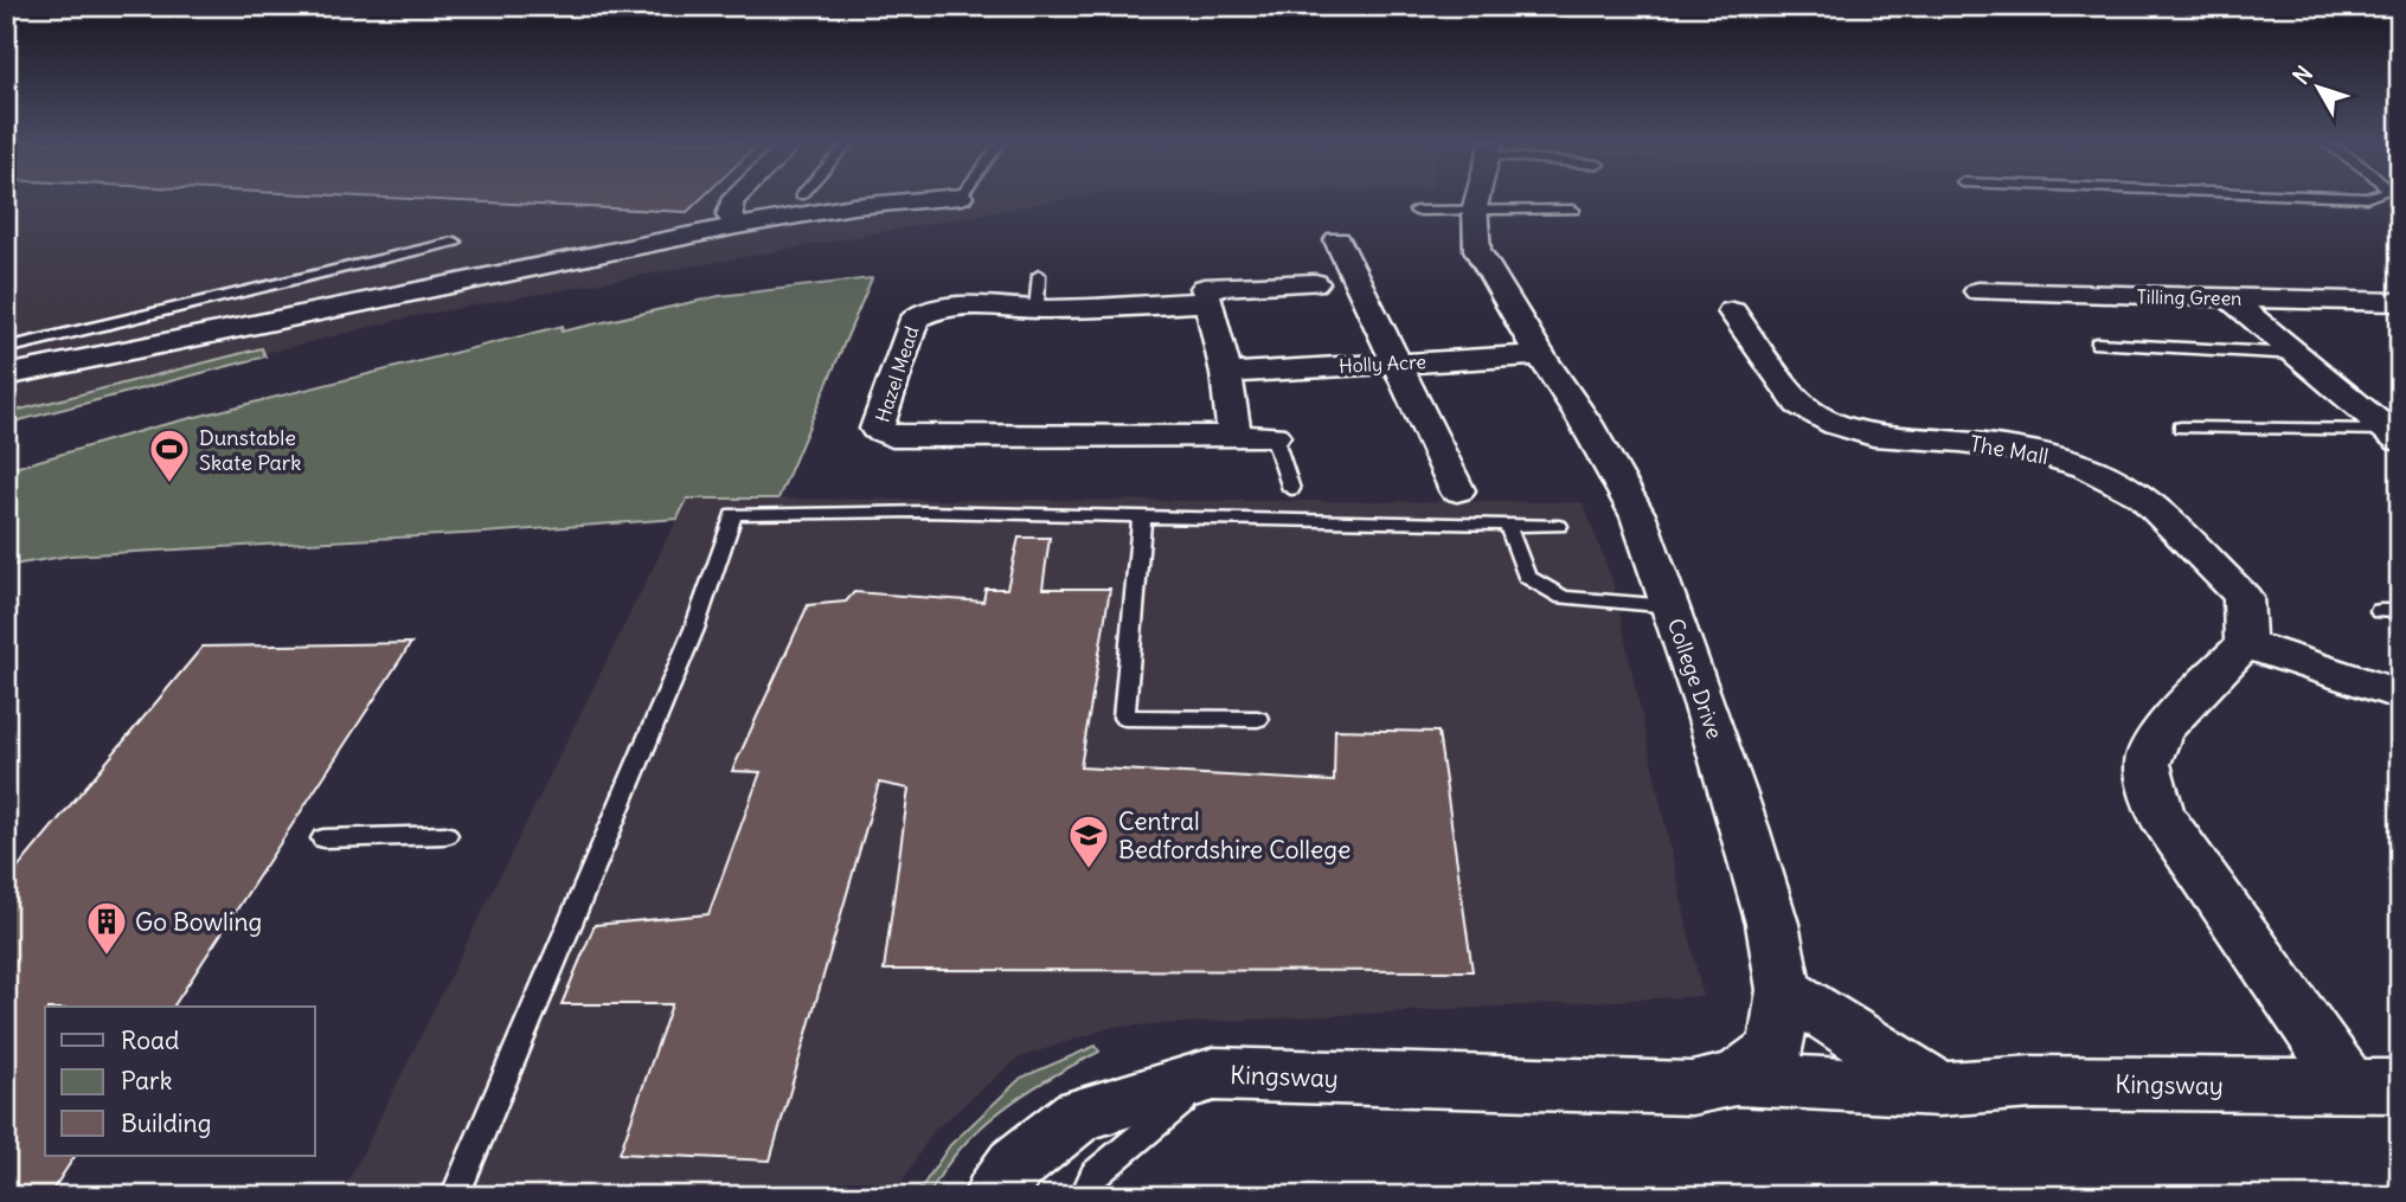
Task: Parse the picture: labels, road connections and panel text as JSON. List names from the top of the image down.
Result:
{
  "streets": {
    "street": [
      "Tilling Green",
      "Holly Acre",
      "Hazel Mead",
      "The Mall",
      "College Drive",
      "Kingsway"
    ]
  },
  "crossings": [
    ["Holly Acre", "College Drive"],
    ["College Drive", "Kingsway"]
  ],
  "places": {
    "sports": ["Dunstable Skate Park"],
    "school or university": ["Central Bedfordshire College"],
    "building": ["Go Bowling"]
  },
  "legend": ["Road", "Park", "Building"],
  "north": "top left"
}
